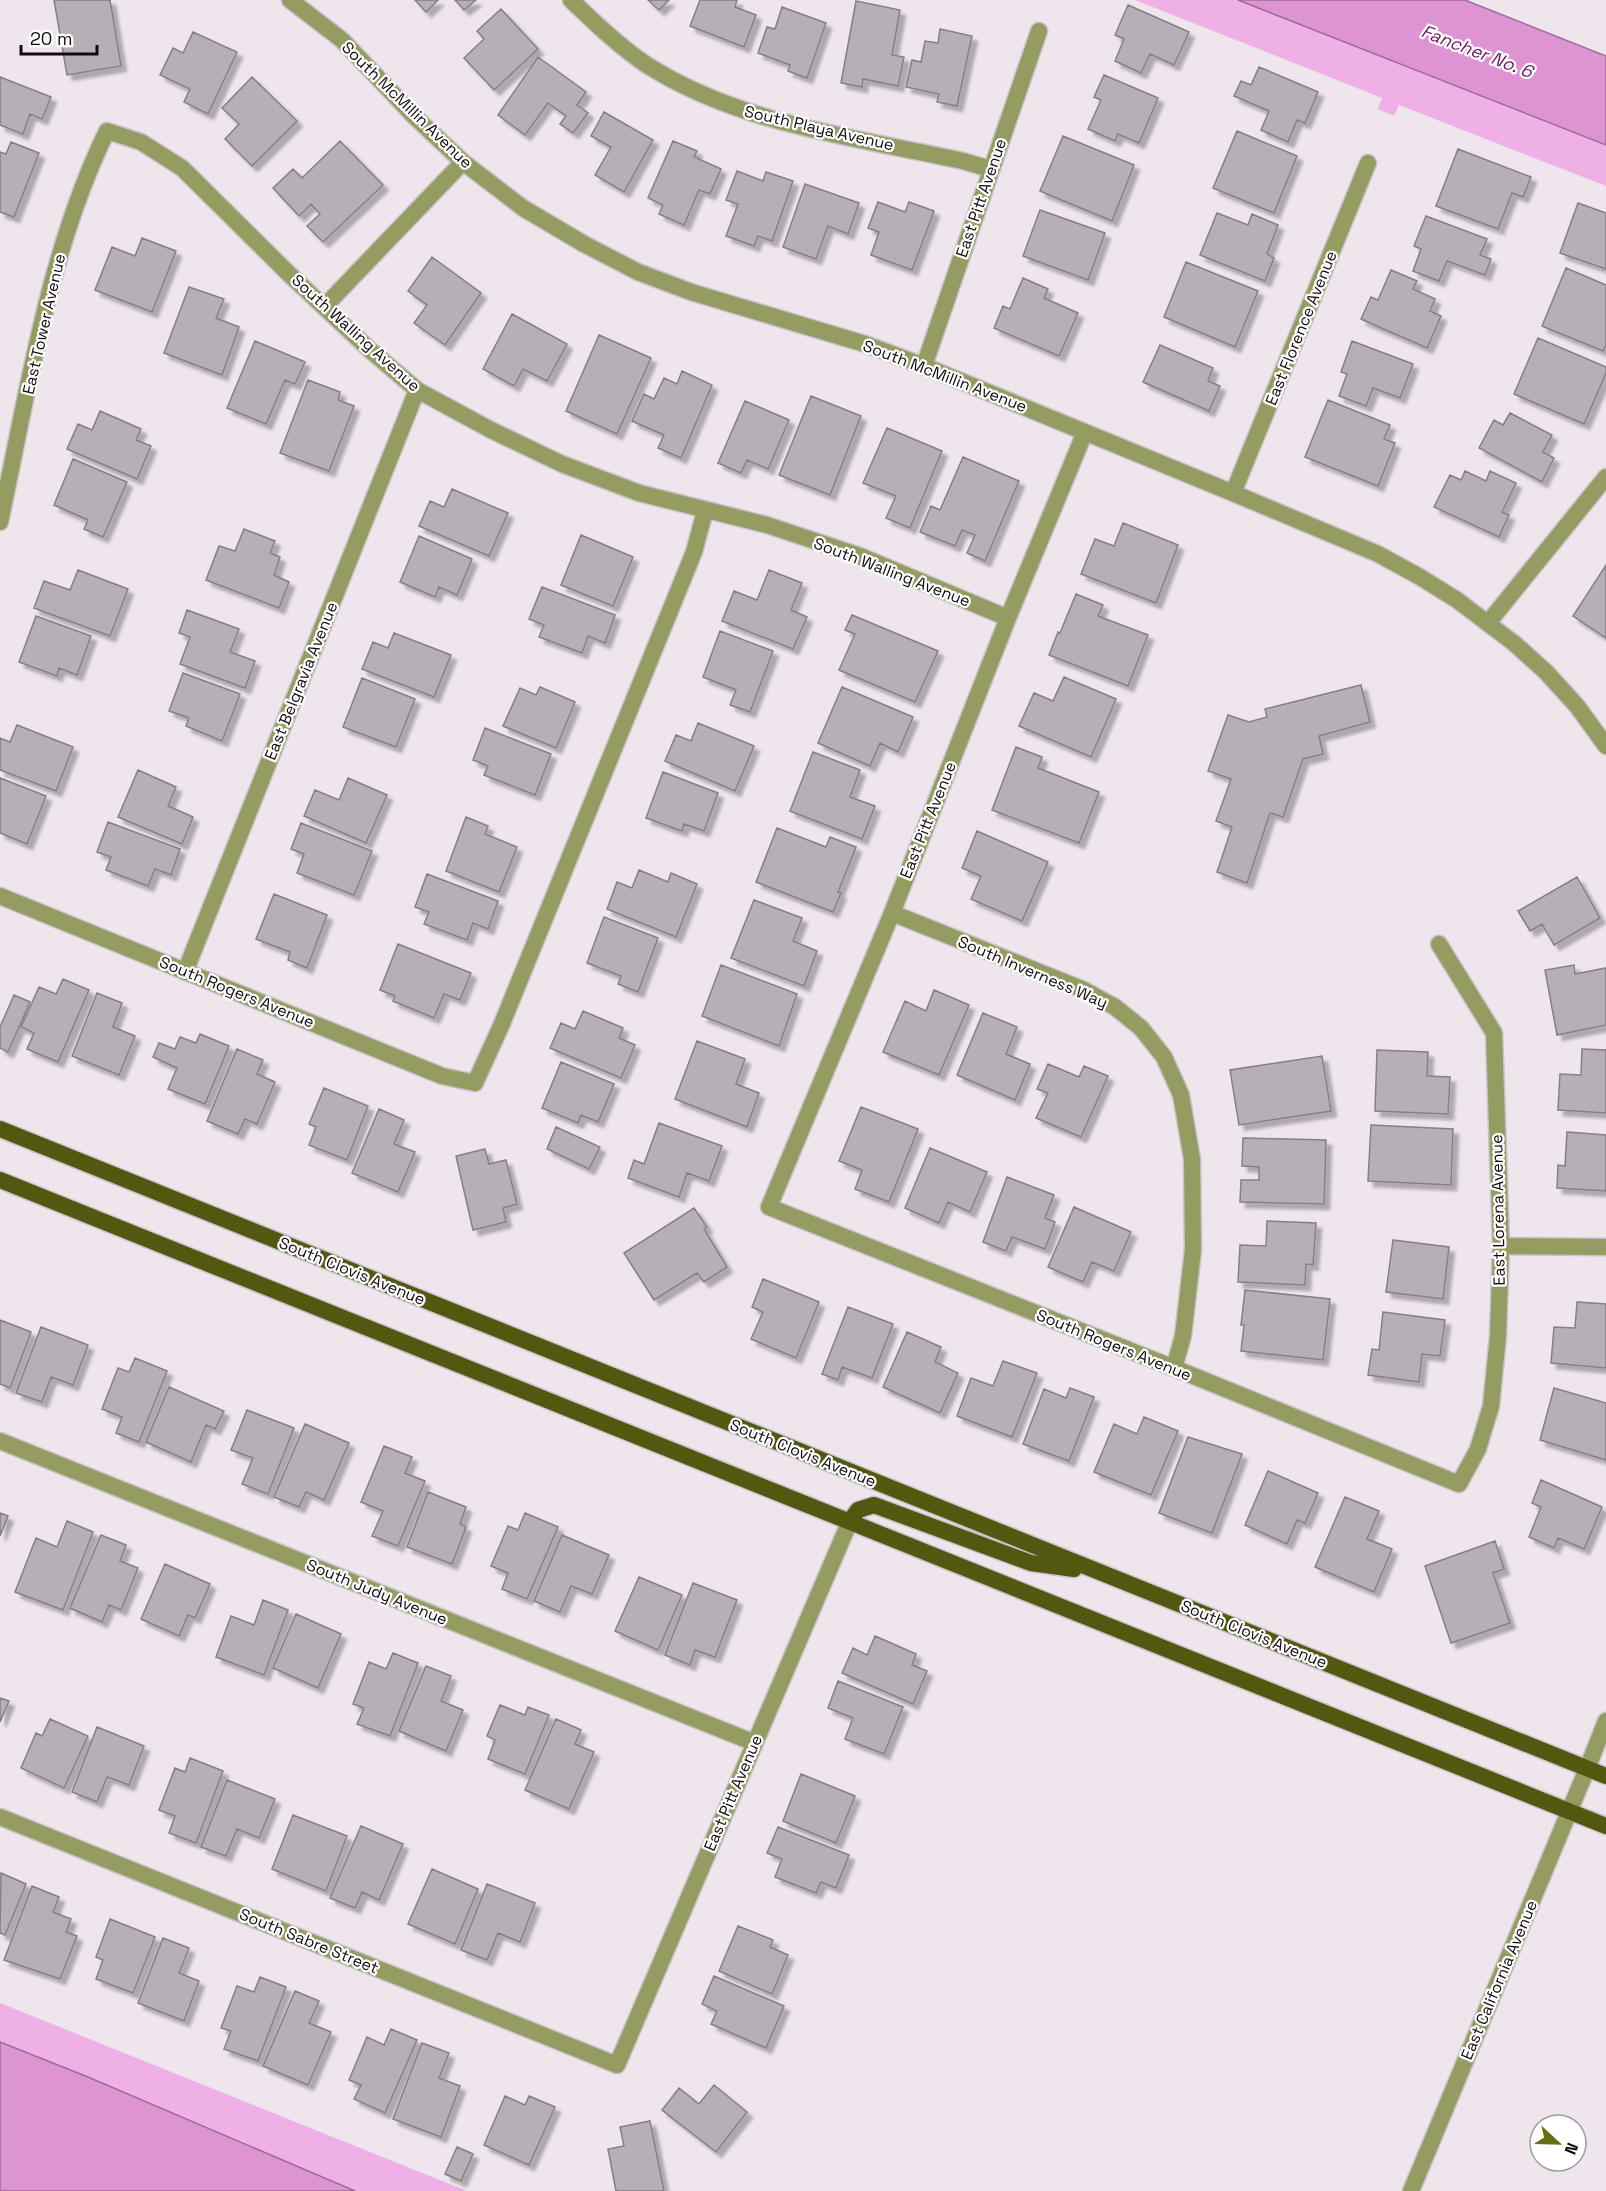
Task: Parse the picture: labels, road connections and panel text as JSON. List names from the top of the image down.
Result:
{
  "streets": {
    "main road": ["South Clovis Avenue"],
    "street": [
      "South McMillin Avenue",
      "South Playa Avenue",
      "East Pitt Avenue",
      "East Tower Avenue",
      "East Florence Avenue",
      "South Walling Avenue",
      "East Belgravia Avenue",
      "South Inverness Way",
      "South Rogers Avenue",
      "East Lorena Avenue",
      "South Judy Avenue",
      "South Sabre Street",
      "East California Avenue"
    ]
  },
  "crossings": [
    ["South McMillin Avenue", "East Pitt Avenue"],
    ["South McMillin Avenue", "East Florence Avenue"],
    ["South Playa Avenue", "East Pitt Avenue"],
    ["East Pitt Avenue", "South Walling Avenue"],
    ["East Pitt Avenue", "South Inverness Way"],
    ["East Pitt Avenue", "South Rogers Avenue"],
    ["East Pitt Avenue", "South Judy Avenue"],
    ["East Pitt Avenue", "South Sabre Street"],
    ["East Tower Avenue", "South Walling Avenue"],
    ["South Walling Avenue", "East Belgravia Avenue"],
    ["South Walling Avenue", "South Rogers Avenue"],
    ["East Belgravia Avenue", "South Rogers Avenue"],
    ["South Inverness Way", "South Rogers Avenue"],
    ["South Rogers Avenue", "East Lorena Avenue"],
    ["South Clovis Avenue", "East California Avenue"]
  ],
  "water": ["Fancher No. 6"],
  "scale_bar": "20 m",
  "north": "right"
}
